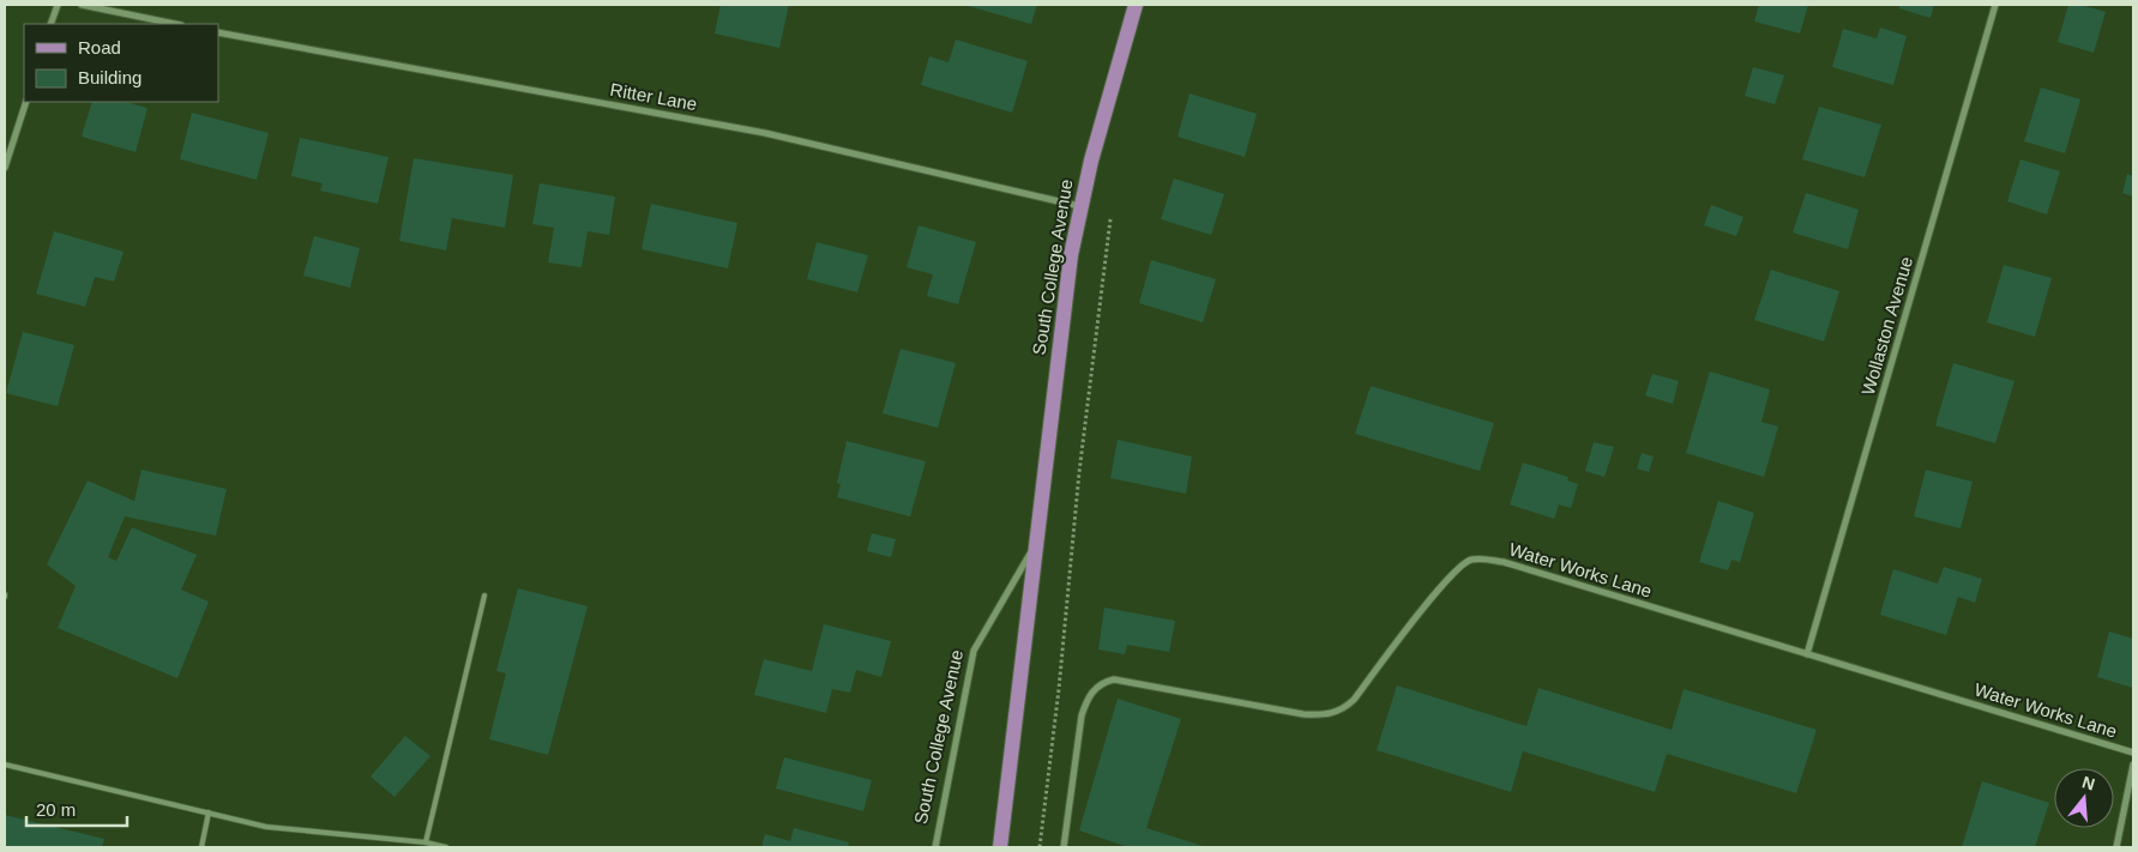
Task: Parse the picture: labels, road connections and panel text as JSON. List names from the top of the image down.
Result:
{
  "streets": {
    "main road": ["South College Avenue"],
    "street": ["Ritter Lane", "Wollaston Avenue", "Water Works Lane"]
  },
  "crossings": [
    ["Ritter Lane", "South College Avenue"],
    ["Wollaston Avenue", "Water Works Lane"]
  ],
  "legend": ["Road", "Building"],
  "scale_bar": "20 m",
  "north": "top"
}
